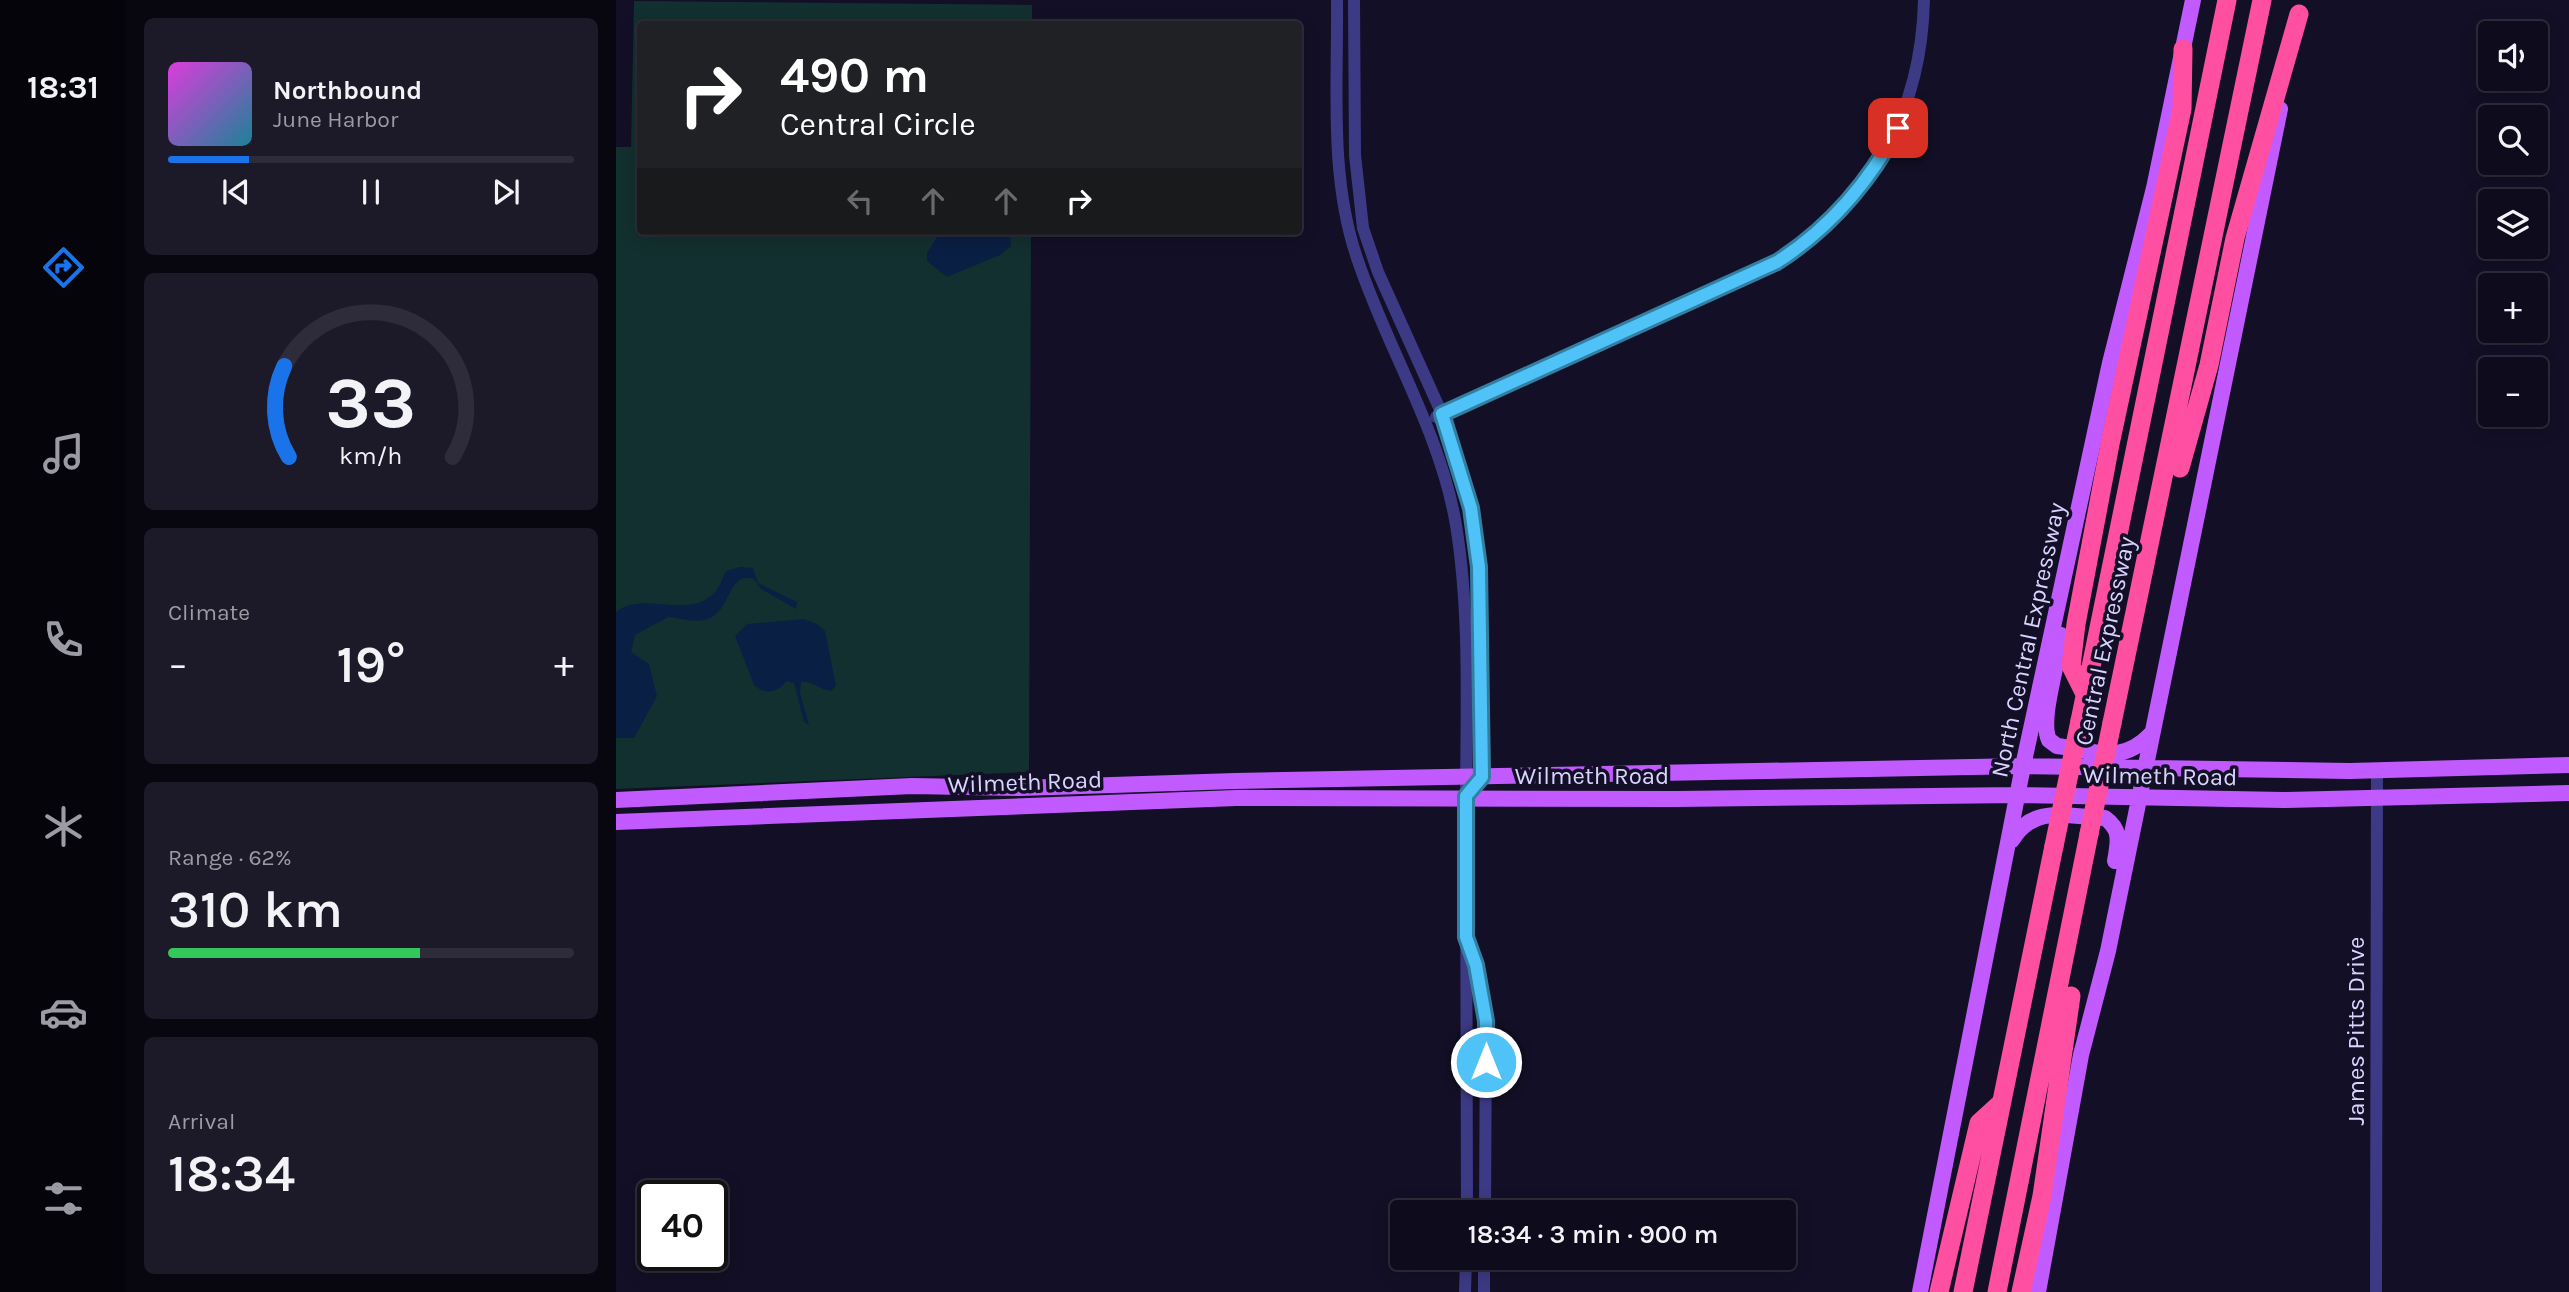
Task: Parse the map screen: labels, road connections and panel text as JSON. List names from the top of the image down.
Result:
{
  "streets": {
    "highway": ["Central Expressway"],
    "main road": ["North Central Expressway", "Wilmeth Road"],
    "street": ["James Pitts Drive"]
  },
  "crossings": [
    ["North Central Expressway", "Wilmeth Road"],
    ["Wilmeth Road", "James Pitts Drive"]
  ],
  "page": {
    "tabs": "18:31",
    "map_buttons": ["+", "−"],
    "turn": ["490 m", "Central Circle"],
    "song": ["Northbound", "June Harbor"],
    "tile": [
      "Climate",
      ["Range · 62%", "310 km"],
      ["Arrival", "18:34"]
    ],
    "heat": ["−", "19°", "+"],
    "limit": "40",
    "trip": "18:34 · 3 min · 900 m",
    "gauge": ["33", "km/h"]
  }
}
